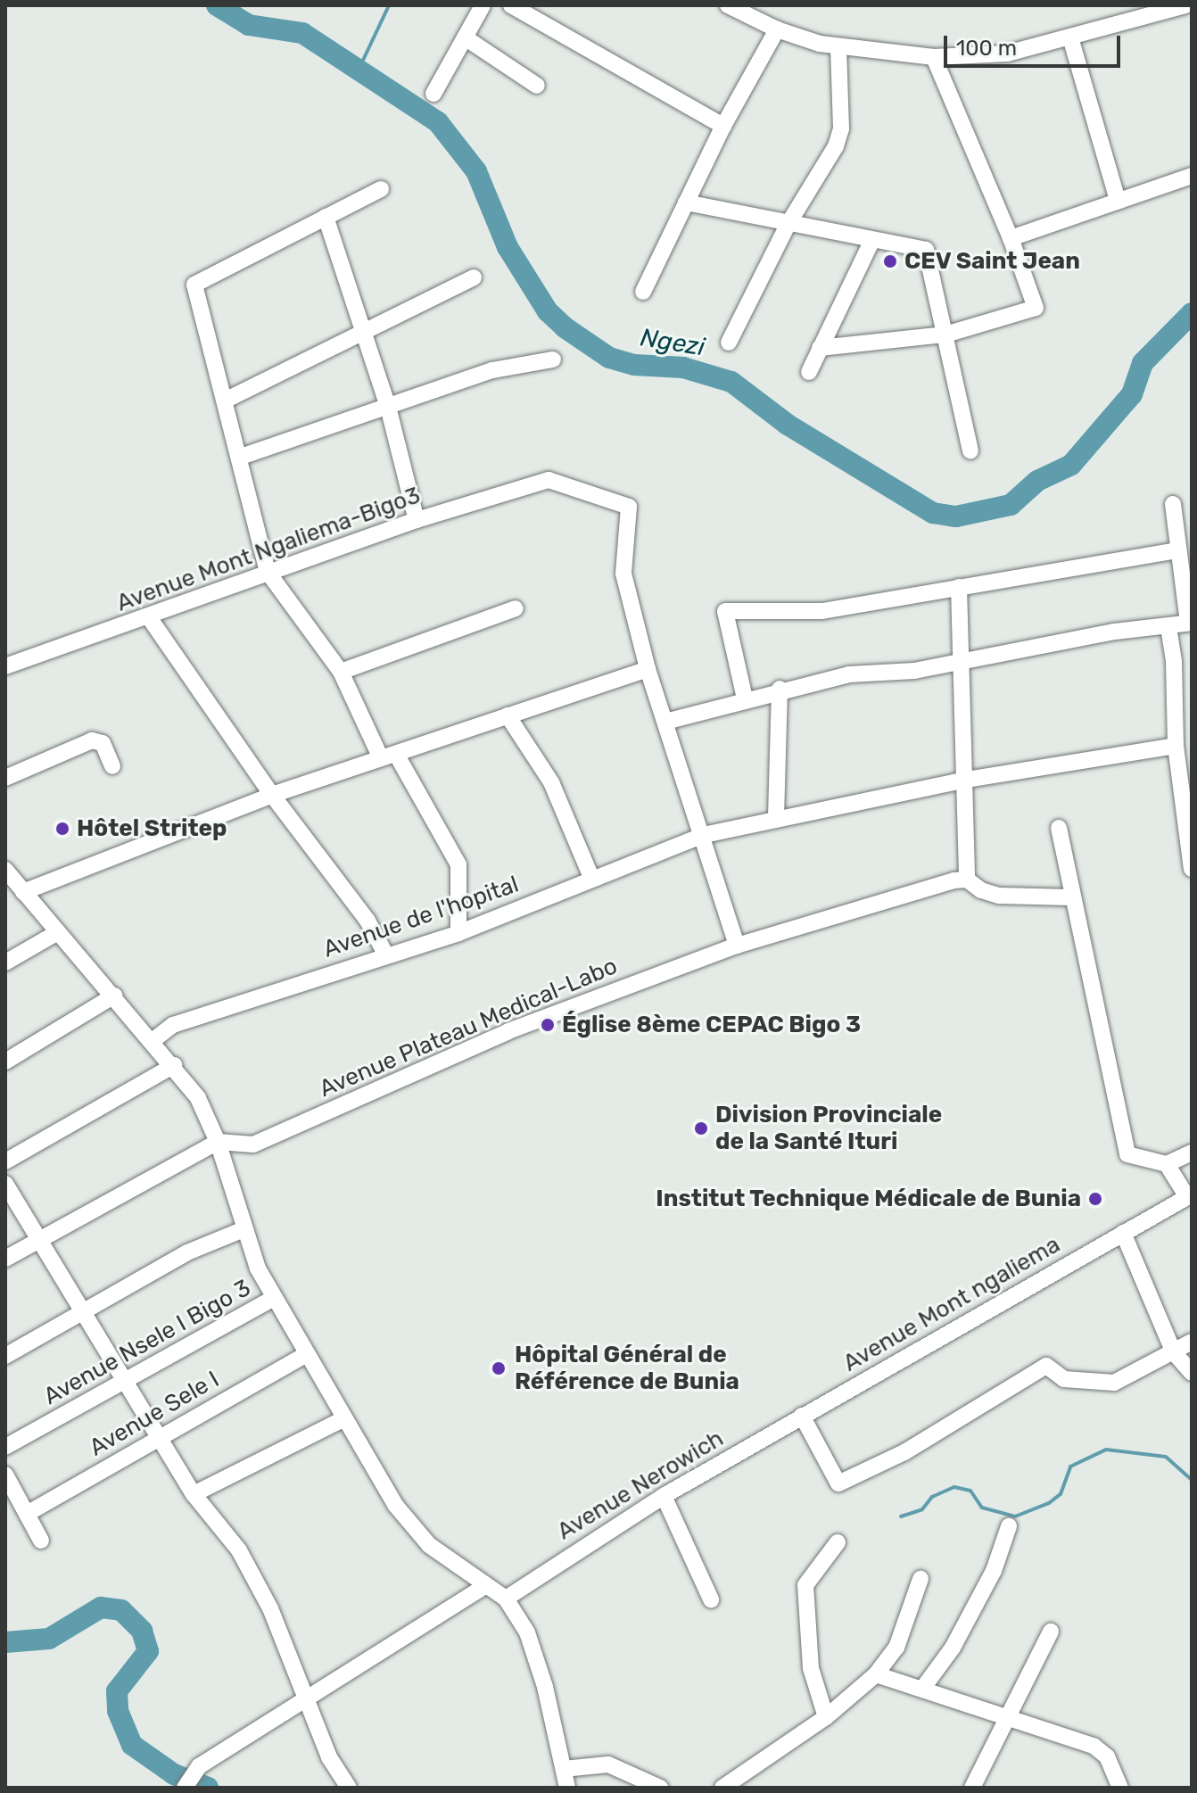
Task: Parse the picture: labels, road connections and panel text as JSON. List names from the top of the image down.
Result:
{
  "streets": {
    "street": [
      "Avenue Mont Ngaliema-Bigo3",
      "Avenue de l'hopital",
      "Avenue Plateau Medical-Labo",
      "Avenue Mont ngaliema",
      "Avenue Nsele I Bigo 3",
      "Avenue Sele I",
      "Avenue Nerowich"
    ]
  },
  "crossings": [
    ["Avenue Mont ngaliema", "Avenue Nerowich"]
  ],
  "water": ["Ngezi"],
  "places": [
    "CEV Saint Jean",
    "Hôtel Stritep",
    "Église 8ème CEPAC Bigo 3",
    "Division Provinciale de la Santé Ituri",
    "Institut Technique Médicale de Bunia",
    "Hôpital Général de Référence de Bunia"
  ],
  "scale_bar": "100 m"
}
